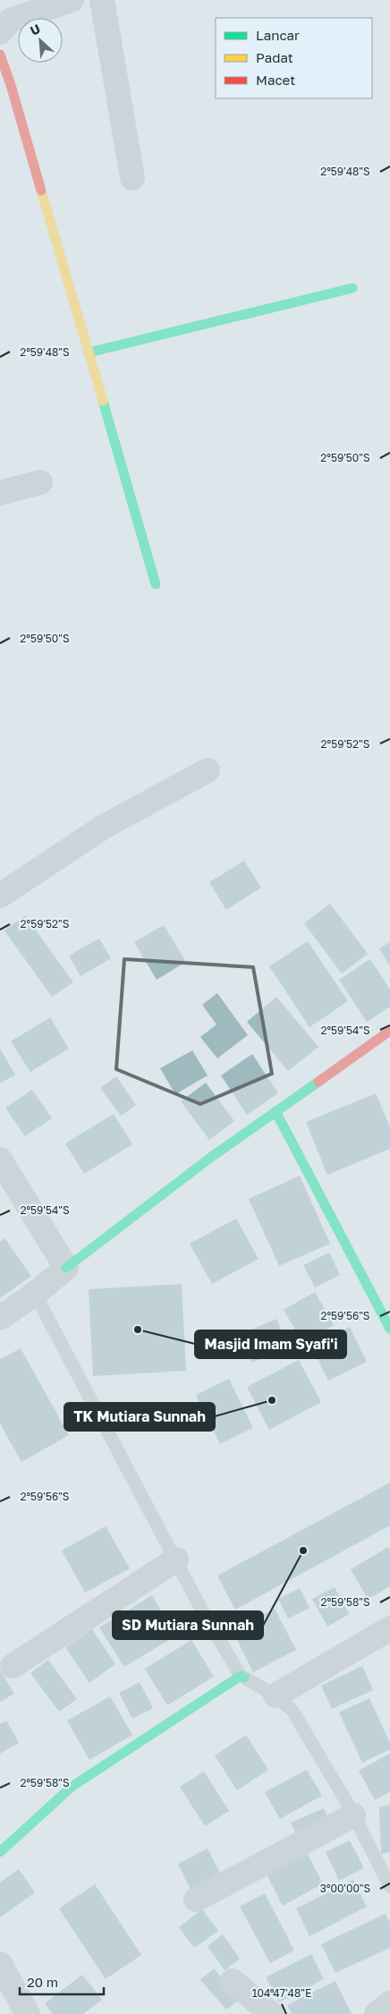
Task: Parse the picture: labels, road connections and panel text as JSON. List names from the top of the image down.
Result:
{
  "places": ["Masjid Imam Syafi'i", "TK Mutiara Sunnah", "SD Mutiara Sunnah"],
  "legend": ["Lancar", "Padat", "Macet"],
  "scale_bar": "20 m",
  "north": "top left",
  "coordinates": [
    "2°59'48\"S",
    "2°59'50\"S",
    "2°59'52\"S",
    "2°59'54\"S",
    "2°59'56\"S",
    "2°59'58\"S",
    "3°00'00\"S",
    "104°47'48\"E"
  ]
}
